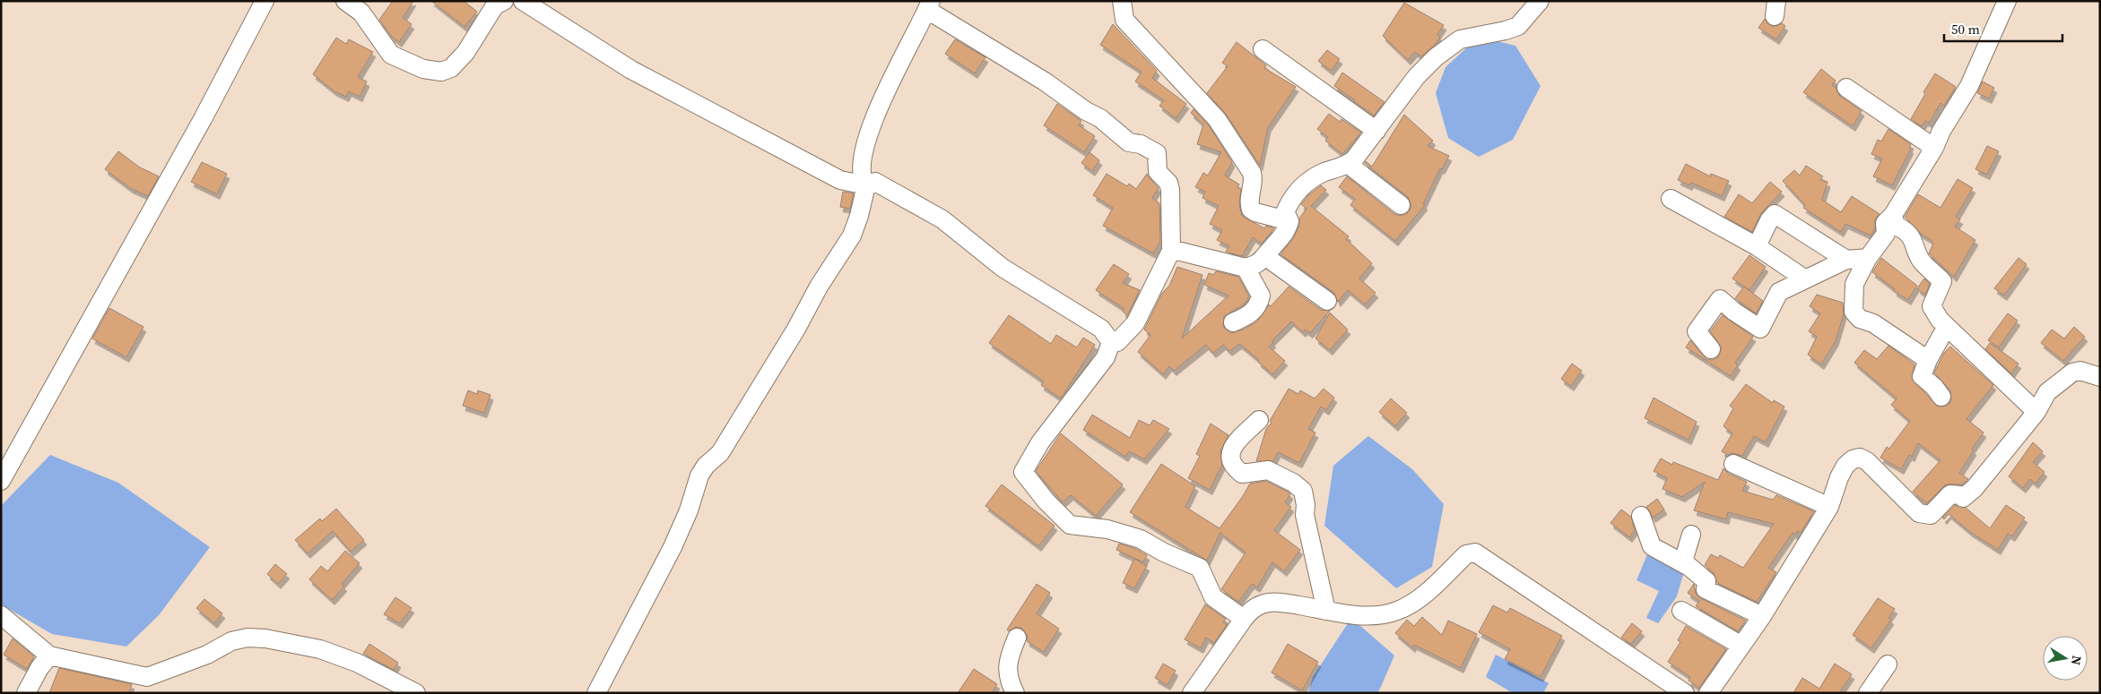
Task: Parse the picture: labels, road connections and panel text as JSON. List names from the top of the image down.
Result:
{
  "scale_bar": "50 m",
  "north": "right"
}
